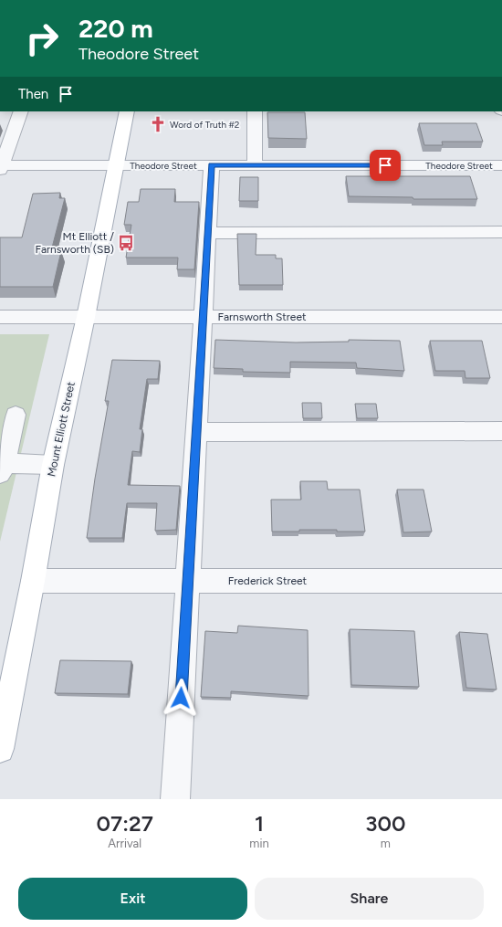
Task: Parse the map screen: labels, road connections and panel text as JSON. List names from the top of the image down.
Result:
{
  "streets": {
    "main road": ["Mount Elliott Street"],
    "street": ["Theodore Street", "Farnsworth Street", "Frederick Street"]
  },
  "crossings": [
    ["Theodore Street", "Mount Elliott Street"],
    ["Farnsworth Street", "Mount Elliott Street"],
    ["Mount Elliott Street", "Frederick Street"]
  ],
  "places": {
    "church": ["Word of Truth #2"],
    "bus stop": ["Mt Elliott / Farnsworth (SB)"]
  },
  "page": {
    "turn": ["220 m", "Theodore Street"],
    "then": "Then",
    "eta": [
      "07:27",
      "Arrival",
      "1",
      "min",
      "300",
      "m"
    ],
    "buttons": ["Exit", "Share"]
  }
}
